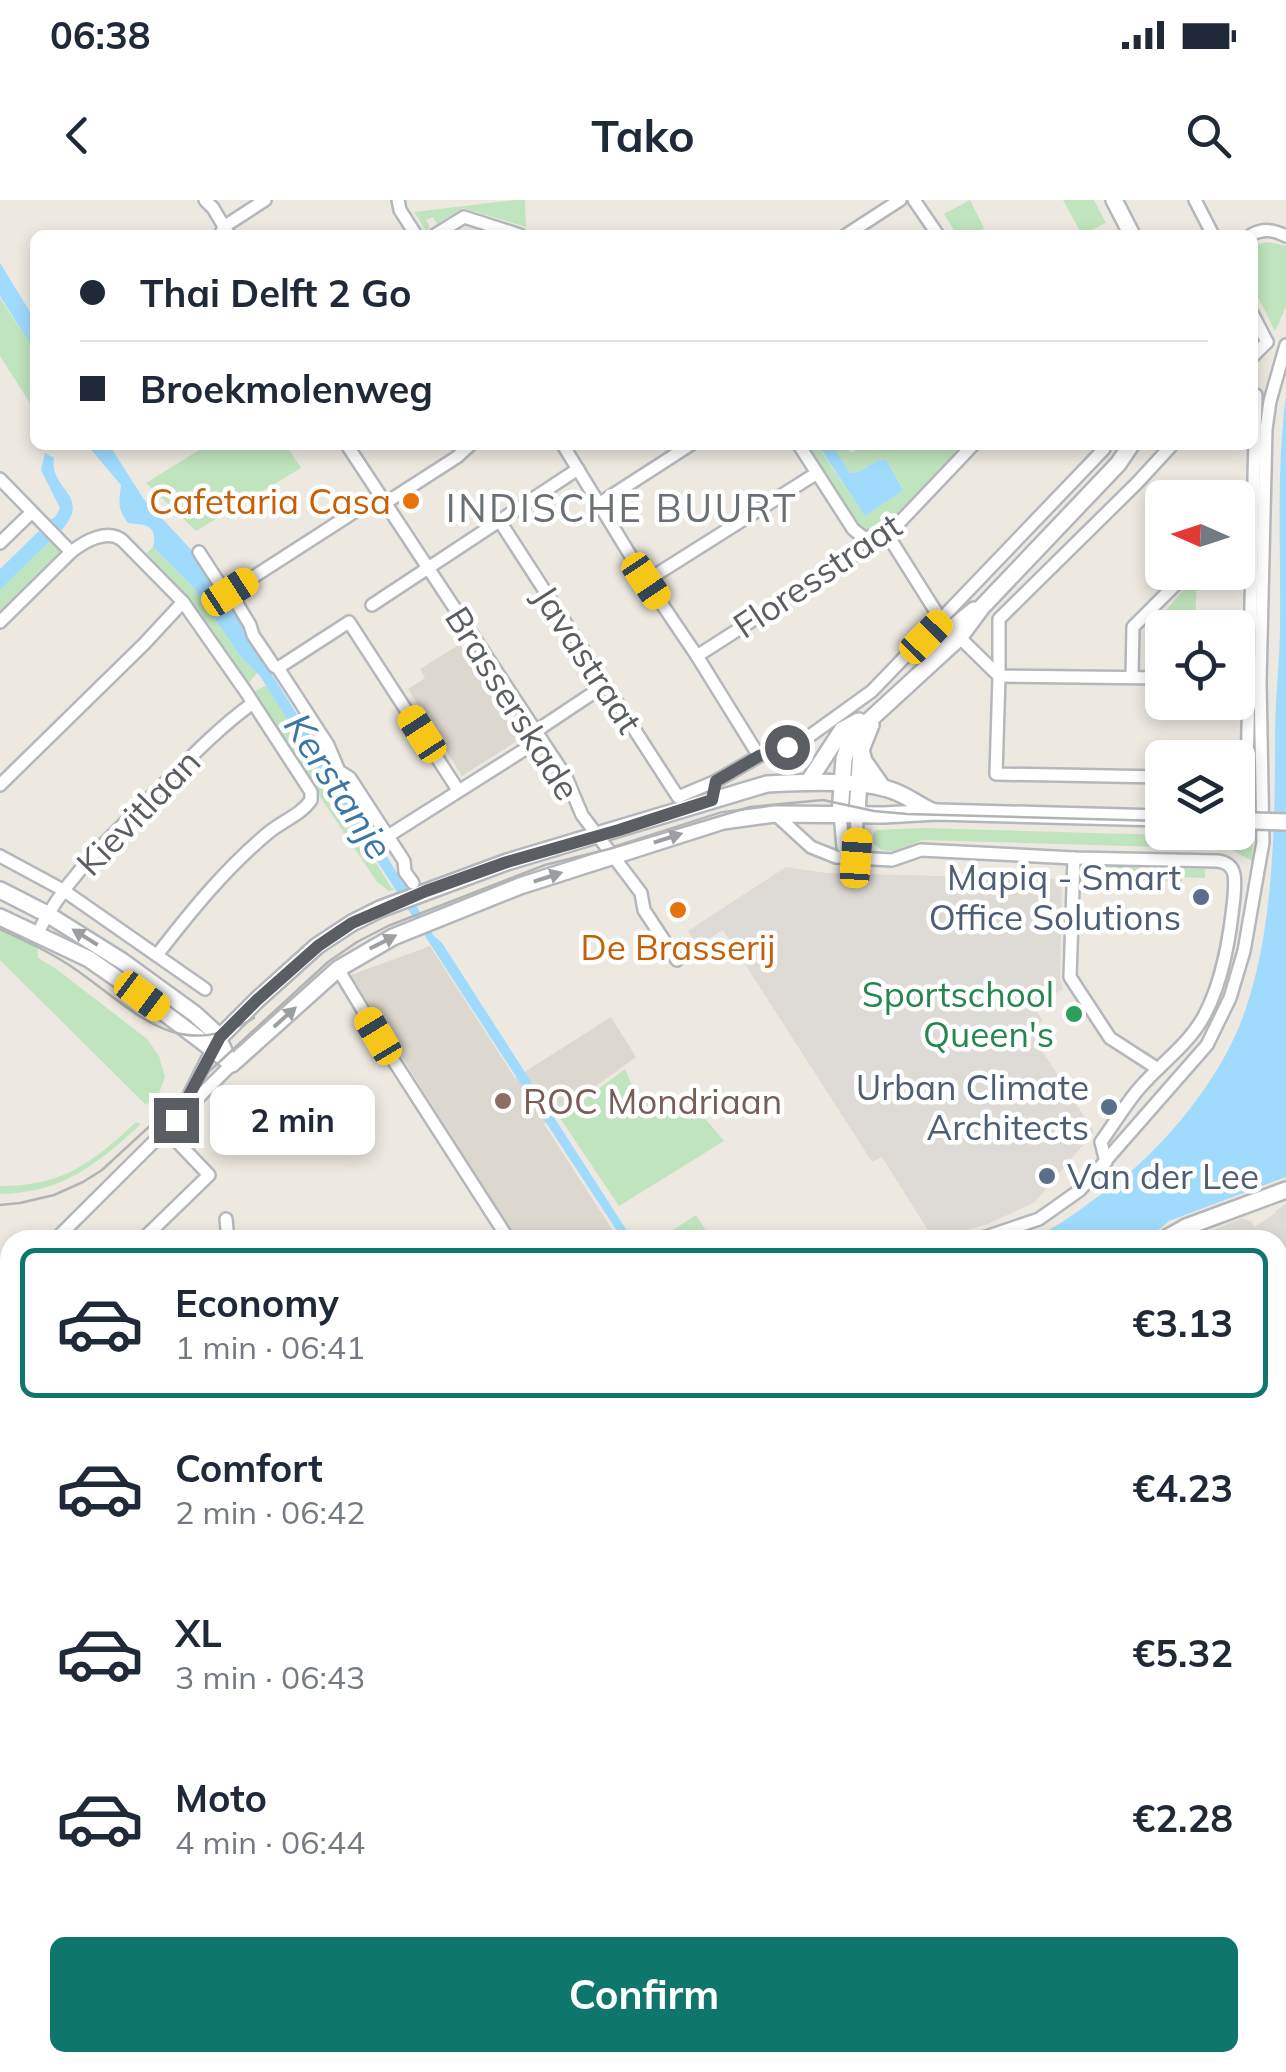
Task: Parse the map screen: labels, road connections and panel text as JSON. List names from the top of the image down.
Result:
{
  "streets": {
    "street": [
      "Floresstraat",
      "Javastraat",
      "Brasserskade",
      "Kievitlaan"
    ]
  },
  "districts": ["INDISCHE BUURT"],
  "water": ["Kerstanje"],
  "places": [
    "Cafetaria Casa",
    "Mapiq - Smart Office Solutions",
    "De Brasserij",
    "Sportschool Queen's",
    "ROC Mondriaan",
    "Urban Climate Architects",
    "Van der Lee"
  ],
  "north": "left",
  "page": {
    "status": "06:38",
    "header": "Tako",
    "banner": ["Thai Delft 2 Go", "Broekmolenweg"],
    "bubble": "2 min",
    "list": [
      {
        "name": "Economy",
        "note": "1 min · 06:41",
        "value": "€3.13"
      },
      {
        "name": "Comfort",
        "note": "2 min · 06:42",
        "value": "€4.23"
      },
      {
        "name": "XL",
        "note": "3 min · 06:43",
        "value": "€5.32"
      },
      {
        "name": "Moto",
        "note": "4 min · 06:44",
        "value": "€2.28"
      }
    ],
    "buttons": "Confirm"
  }
}
